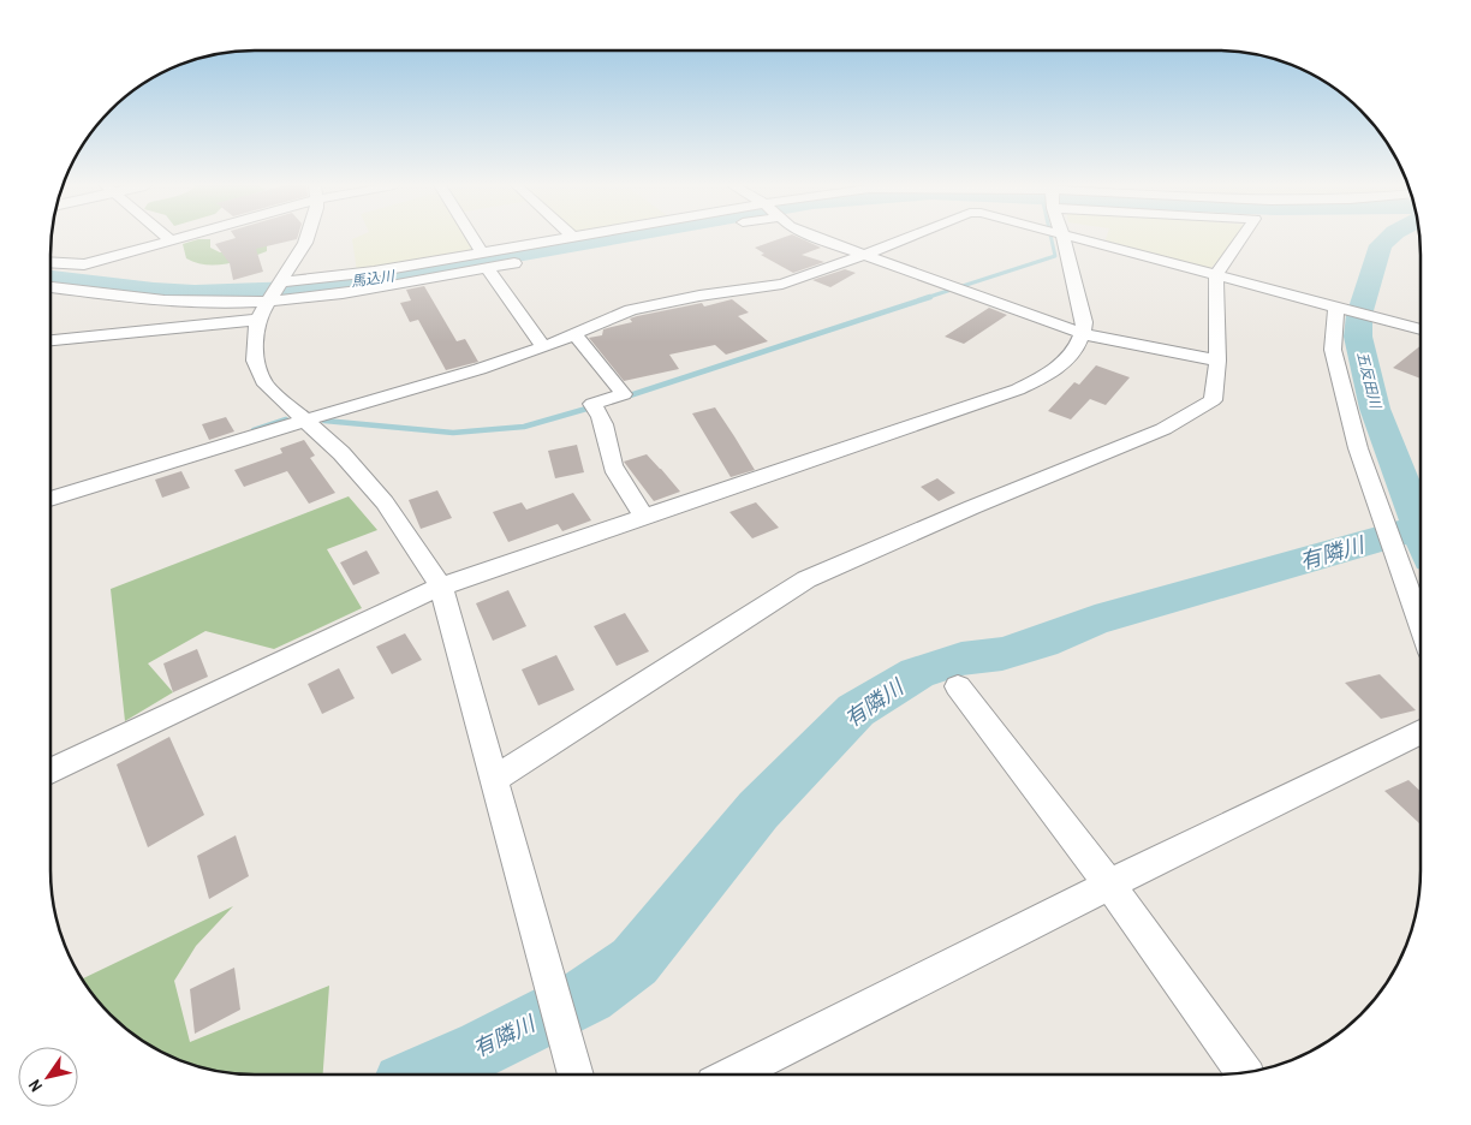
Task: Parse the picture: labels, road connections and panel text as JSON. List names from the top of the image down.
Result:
{
  "water": ["馬込川", "五反田川", "有隣川"],
  "north": "bottom left"
}
